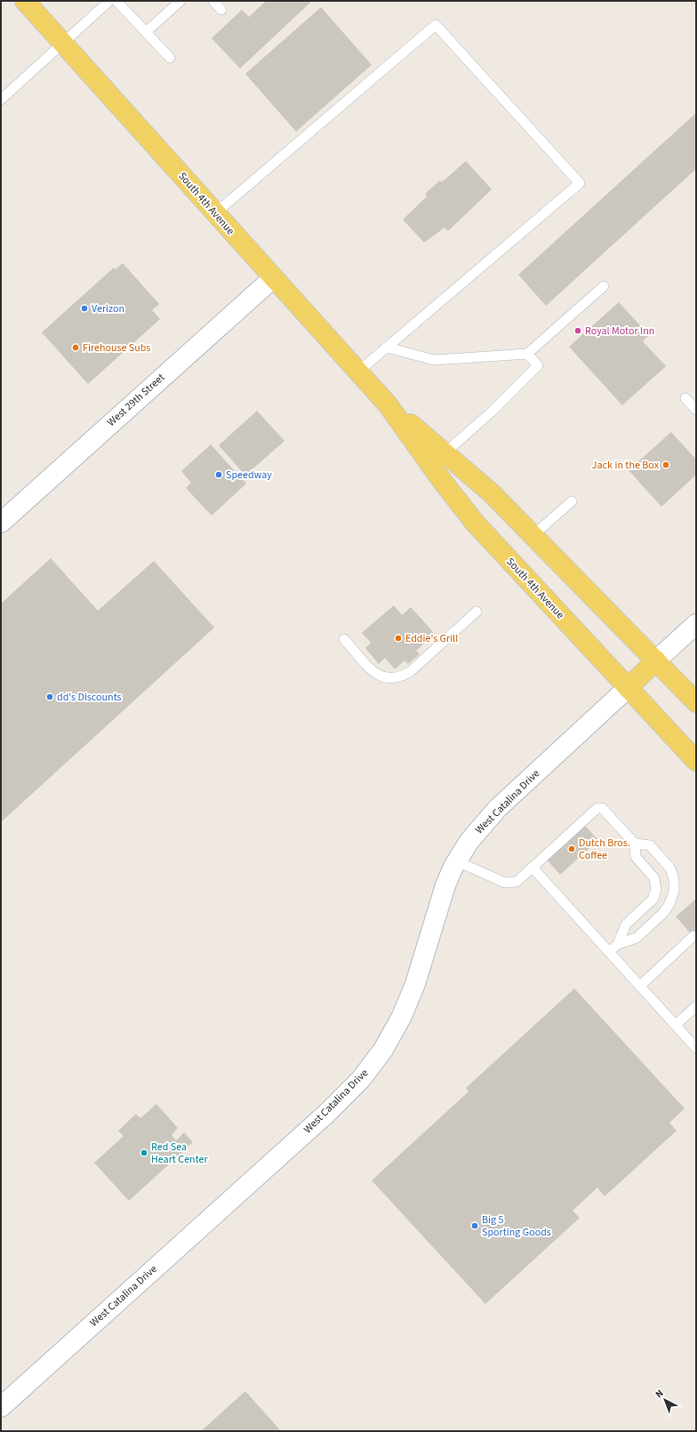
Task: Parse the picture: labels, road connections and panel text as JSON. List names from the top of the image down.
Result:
{
  "streets": {
    "main road": ["South 4th Avenue"],
    "street": ["West 29th Street", "West Catalina Drive"]
  },
  "crossings": [
    ["South 4th Avenue", "West 29th Street"],
    ["South 4th Avenue", "West Catalina Drive"]
  ],
  "places": [
    "Verizon",
    "Royal Motor Inn",
    "Firehouse Subs",
    "Jack in the Box",
    "Speedway",
    "Eddie's Grill",
    "dd's Discounts",
    "Dutch Bros. Coffee",
    "Red Sea Heart Center",
    "Big 5 Sporting Goods"
  ],
  "north": "top left"
}
